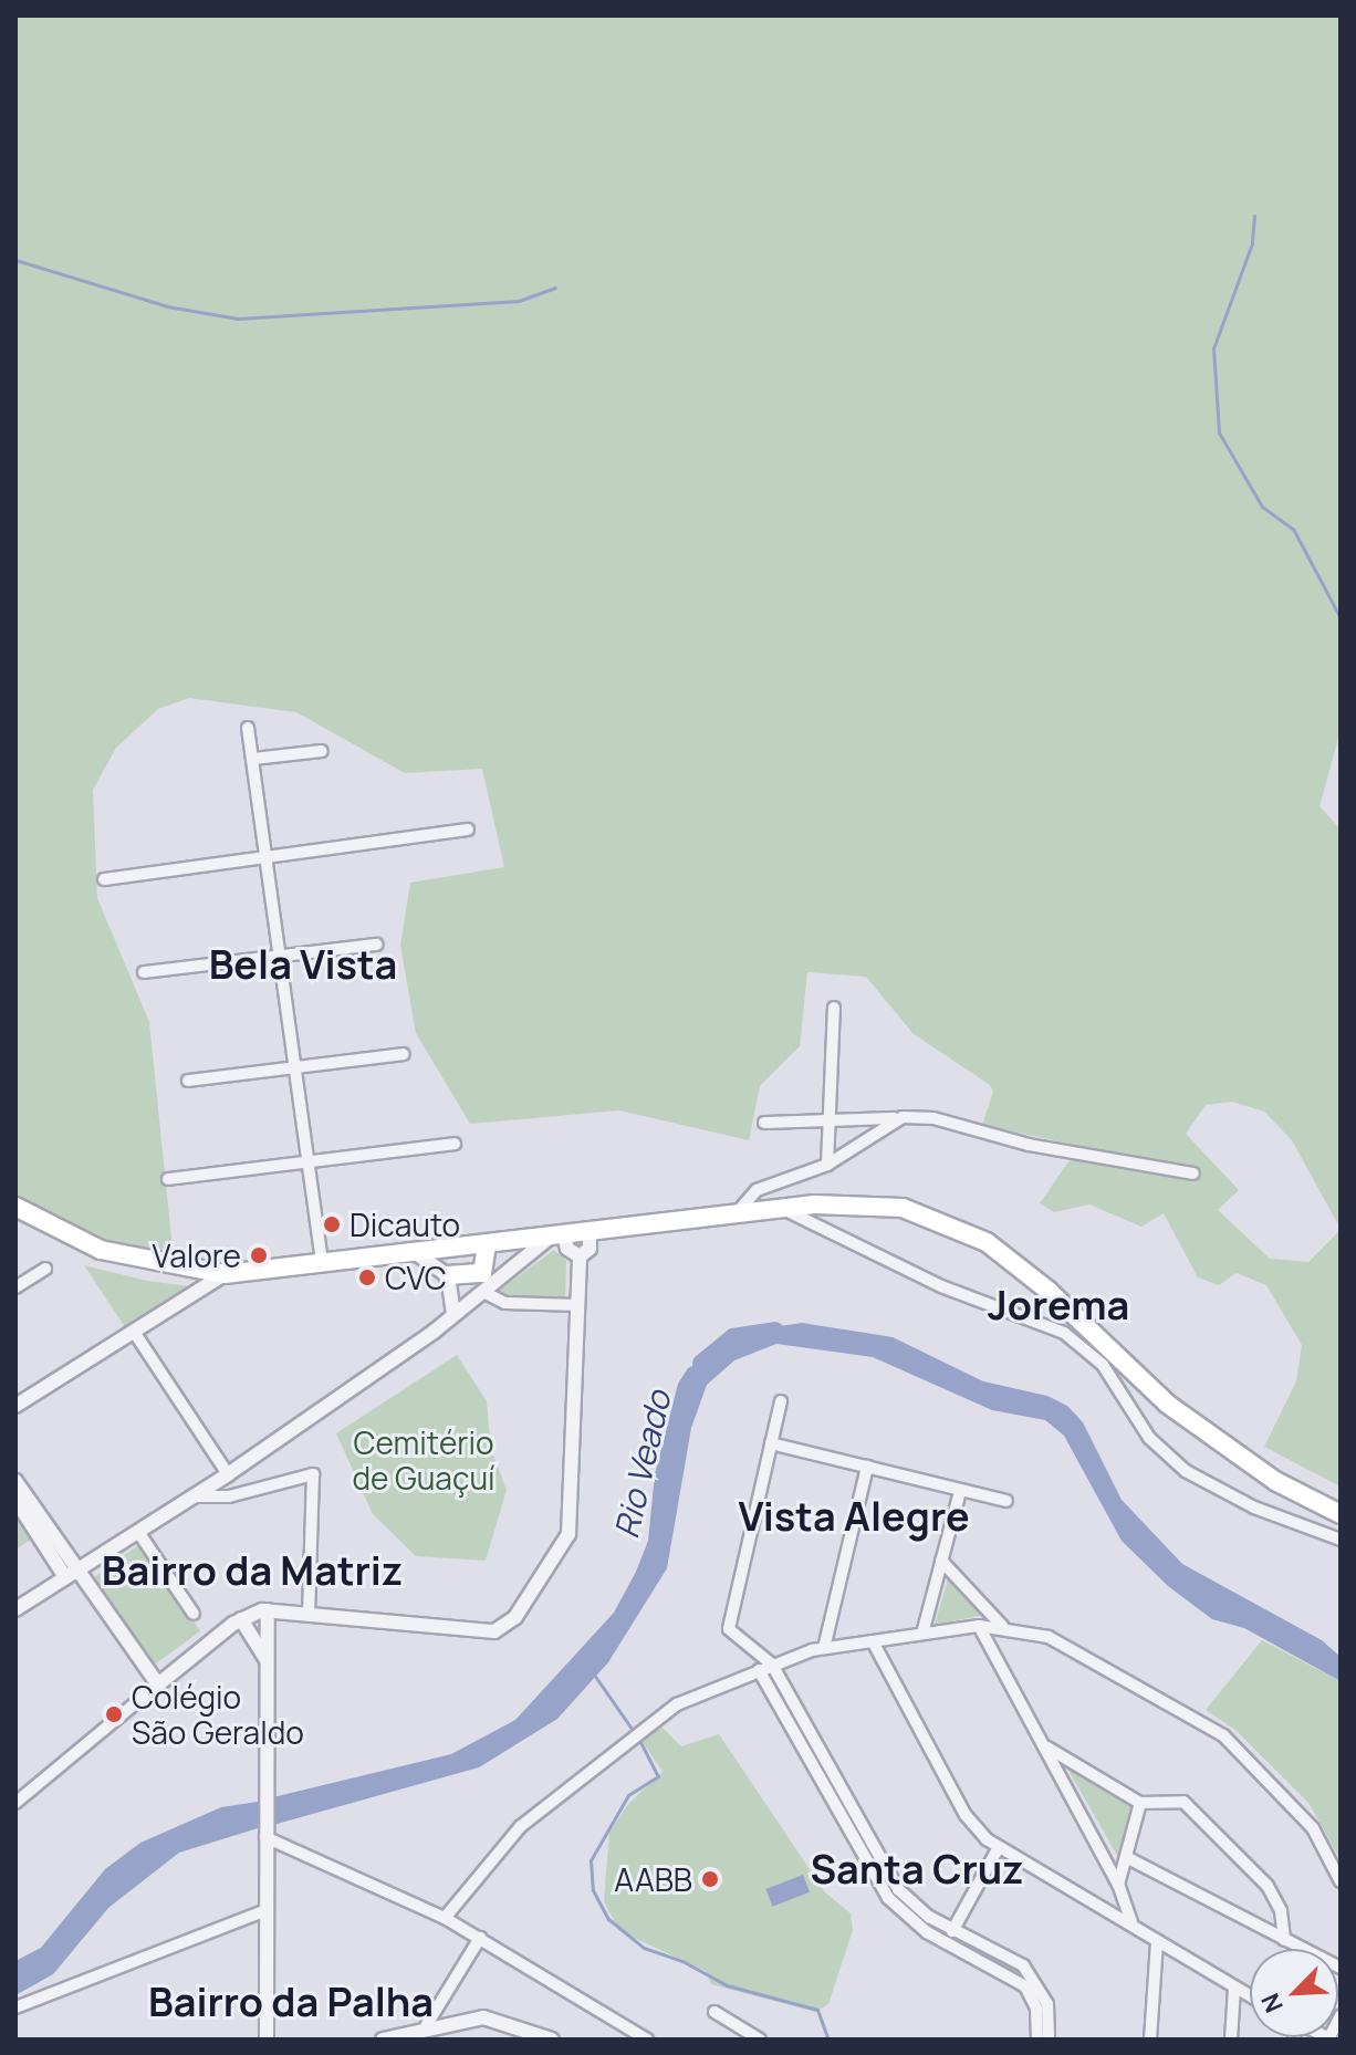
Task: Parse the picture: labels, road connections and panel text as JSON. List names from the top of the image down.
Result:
{
  "districts": [
    "Bela Vista",
    "Jorema",
    "Vista Alegre",
    "Bairro da Matriz",
    "Santa Cruz",
    "Bairro da Palha"
  ],
  "water": ["Rio Veado"],
  "parks": ["Cemitério de Guaçuí"],
  "places": [
    "Dicauto",
    "Valore",
    "CVC",
    "Colégio São Geraldo",
    "AABB"
  ],
  "north": "bottom left"
}
